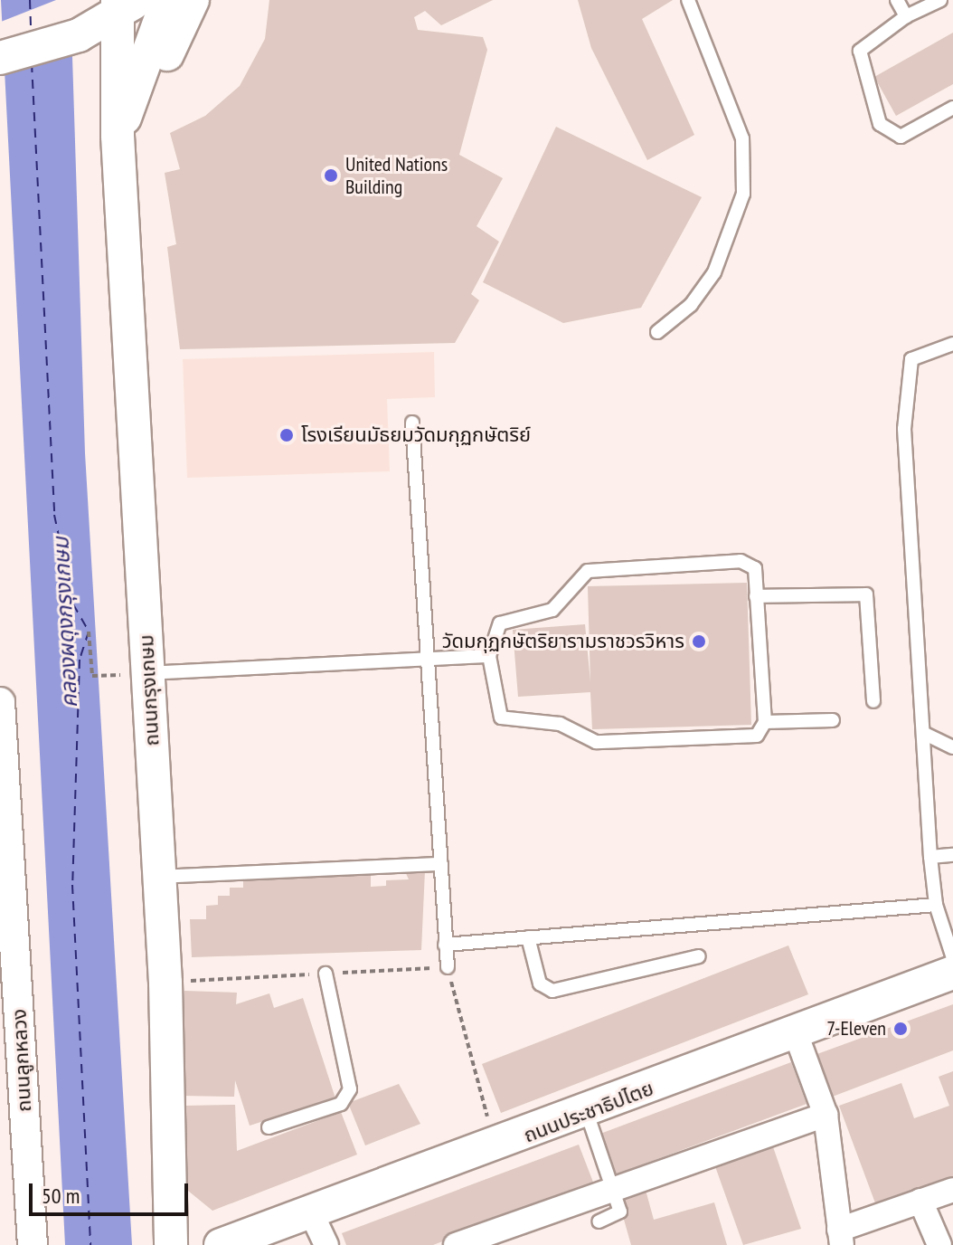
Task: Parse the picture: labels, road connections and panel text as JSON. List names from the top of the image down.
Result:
{
  "streets": {
    "main road": ["ถนนกรุงเกษม", "ถนนประชาธิปไตย"],
    "street": ["ถนนลูกหลวง"]
  },
  "water": ["คลองผดุงกรุงเกษม"],
  "places": [
    "United Nations Building",
    "โรงเรียนมัธยมวัดมกุฏกษัตริย์",
    "วัดมกุฏกษัตริยารามราชวรวิหาร",
    "7-Eleven"
  ],
  "scale_bar": "50 m"
}
